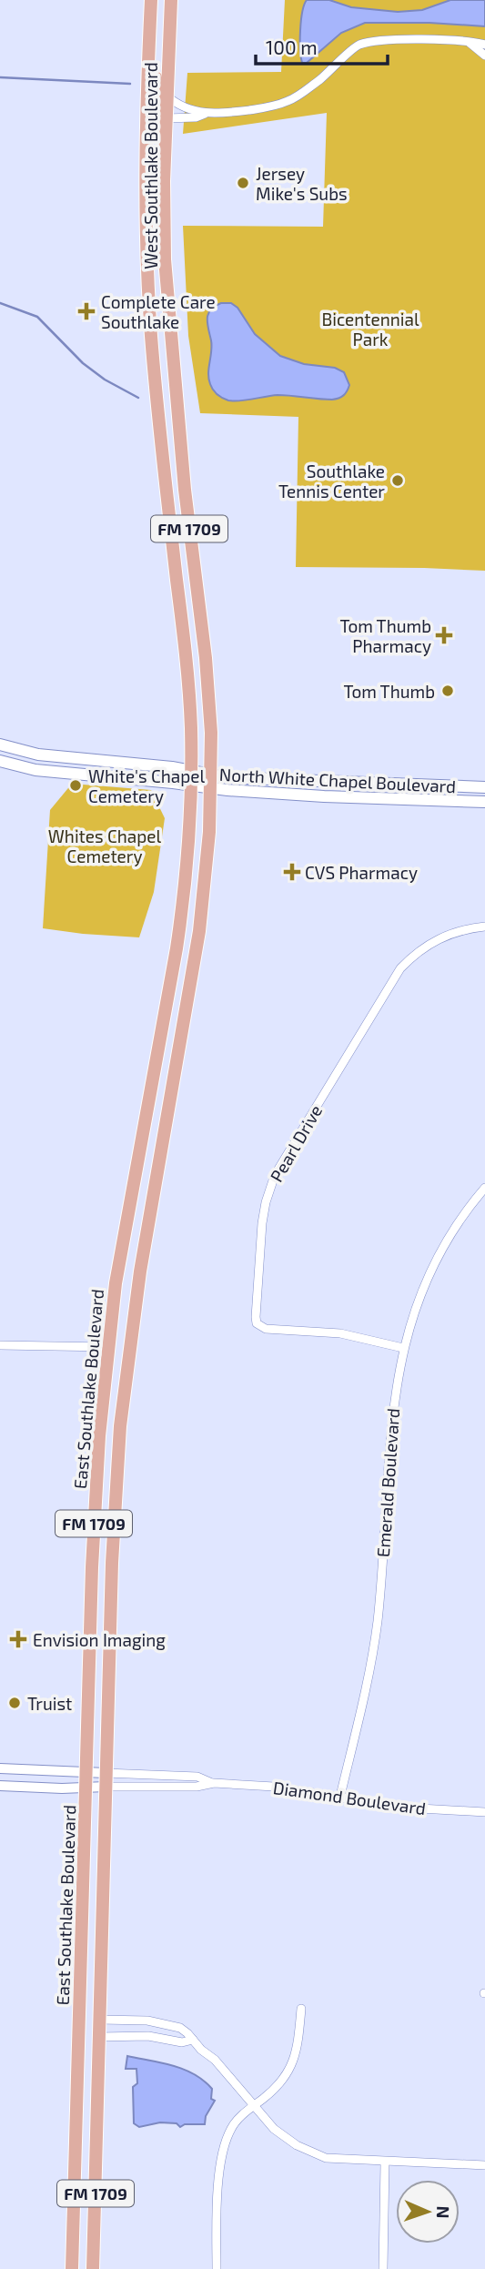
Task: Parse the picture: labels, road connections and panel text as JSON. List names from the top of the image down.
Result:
{
  "streets": {
    "main road": [
      "West Southlake Boulevard",
      "FM 1709",
      "North White Chapel Boulevard",
      "East Southlake Boulevard"
    ],
    "street": ["Pearl Drive", "Emerald Boulevard", "Diamond Boulevard"]
  },
  "crossings": [
    ["West Southlake Boulevard", "North White Chapel Boulevard"],
    ["West Southlake Boulevard", "East Southlake Boulevard"],
    ["North White Chapel Boulevard", "East Southlake Boulevard"],
    ["Pearl Drive", "Emerald Boulevard"],
    ["East Southlake Boulevard", "Diamond Boulevard"],
    ["Emerald Boulevard", "Diamond Boulevard"]
  ],
  "parks": ["Bicentennial Park", "Whites Chapel Cemetery"],
  "places": {
    "other": [
      "Jersey Mike's Subs",
      "Southlake Tennis Center",
      "Tom Thumb",
      "White's Chapel Cemetery",
      "Truist"
    ],
    "health": [
      "Complete Care Southlake",
      "Tom Thumb Pharmacy",
      "CVS Pharmacy",
      "Envision Imaging"
    ]
  },
  "scale_bar": "100 m",
  "north": "right"
}
